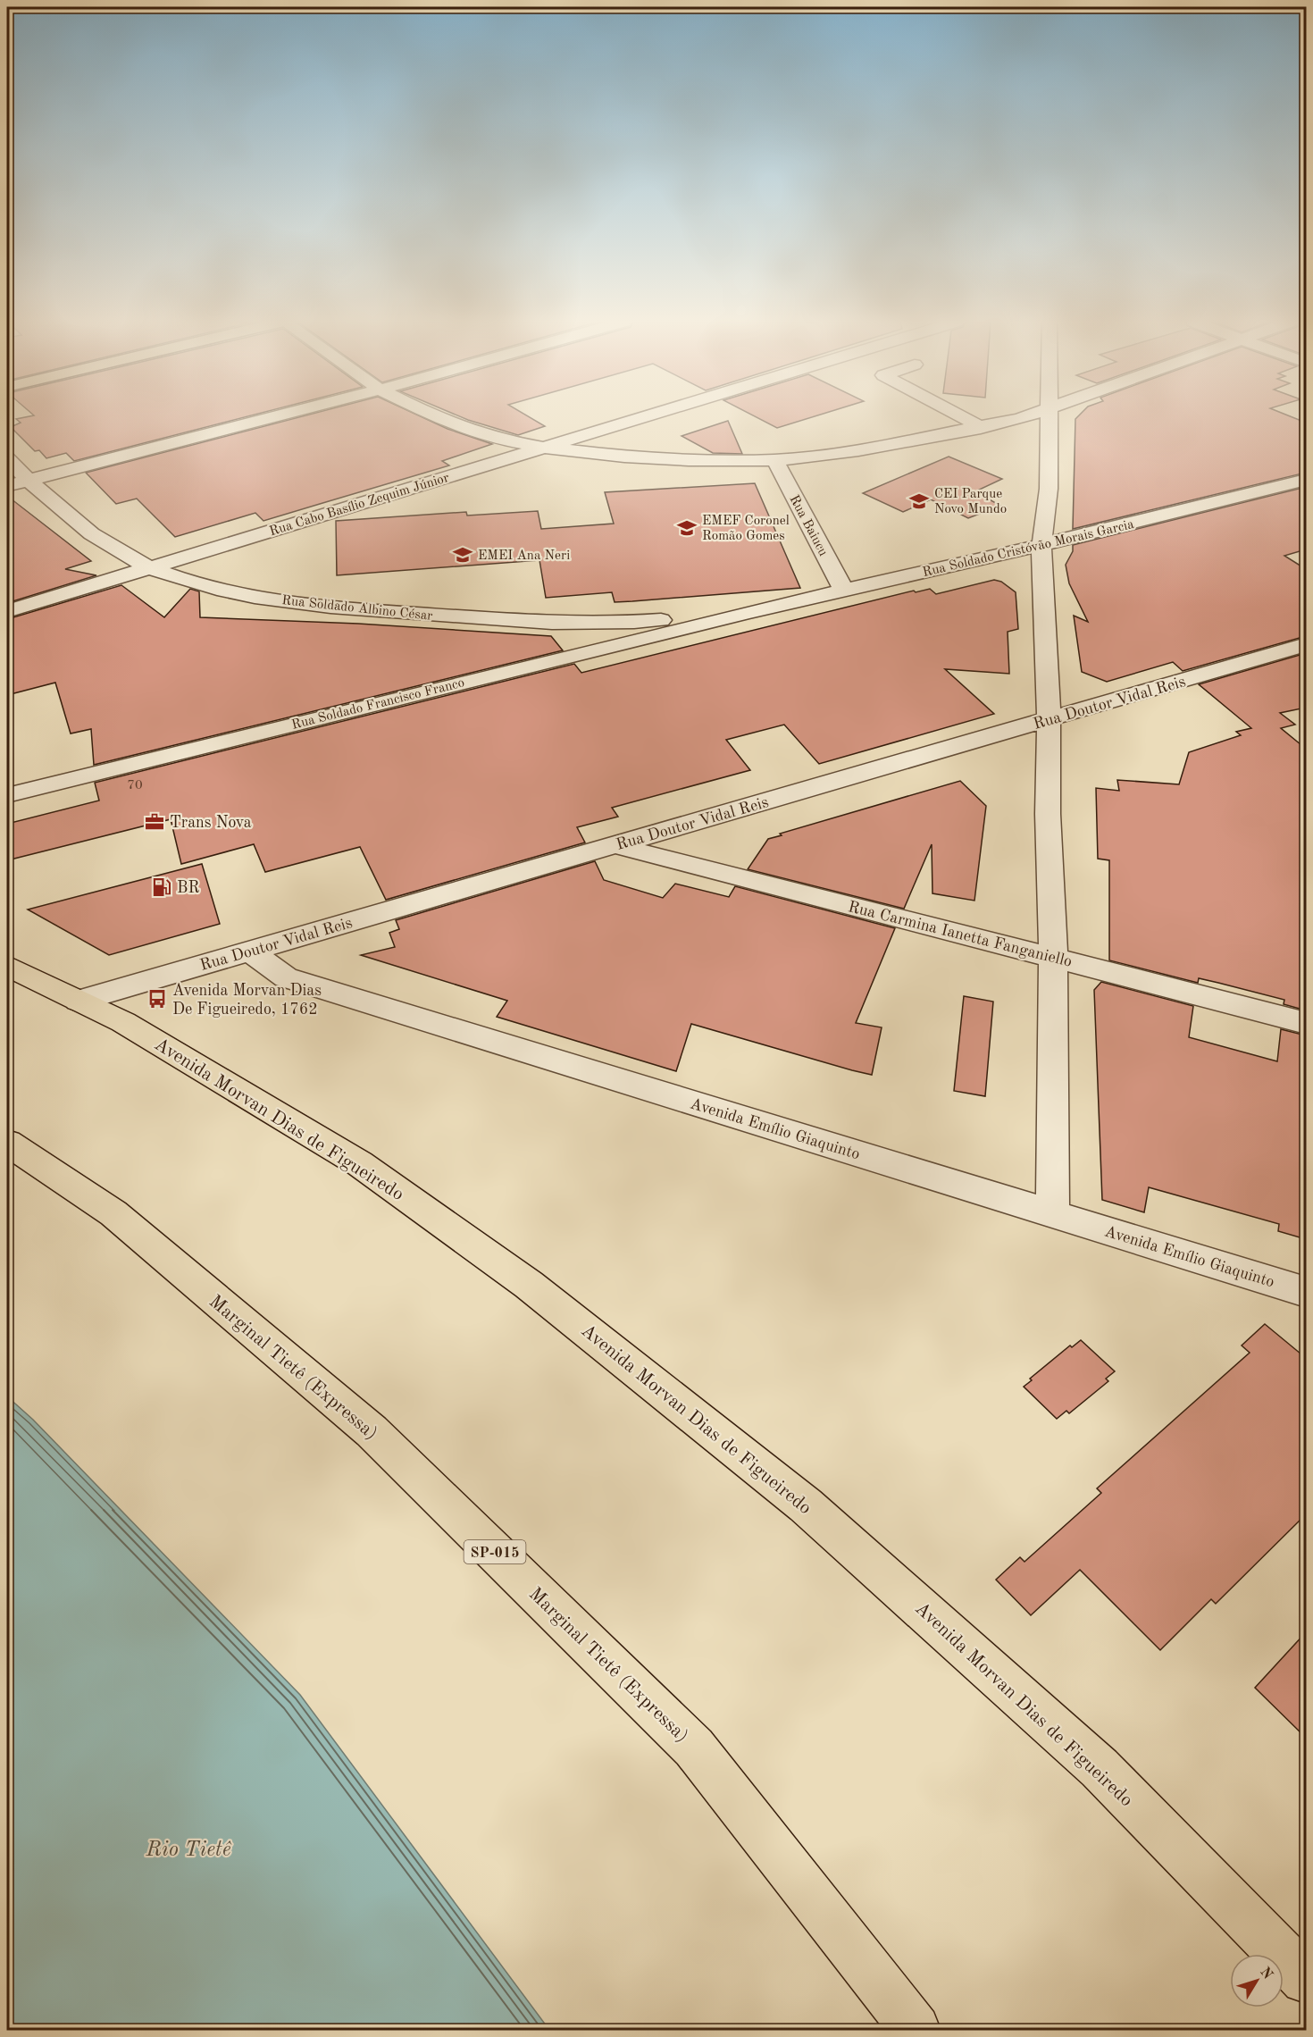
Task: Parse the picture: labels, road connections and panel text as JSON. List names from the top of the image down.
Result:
{
  "streets": {
    "main road": ["Avenida Morvan Dias de Figueiredo", "Marginal Tietê (Expressa)", "SP-015"],
    "street": [
      "Rua Cabo Basílio Zequim Júnior",
      "Rua Baiucu",
      "Rua Soldado Cristóvão Morais Garcia",
      "Rua Soldado Albino César",
      "Rua Doutor Vidal Reis",
      "Rua Soldado Francisco Franco",
      "Rua Carmina Ianetta Fanganiello",
      "Avenida Emílio Giaquinto"
    ]
  },
  "crossings": [
    ["Rua Cabo Basílio Zequim Júnior", "Rua Soldado Albino César"],
    ["Rua Baiucu", "Rua Soldado Cristóvão Morais Garcia"],
    ["Rua Soldado Cristóvão Morais Garcia", "Rua Soldado Albino César"],
    ["Rua Soldado Cristóvão Morais Garcia", "Rua Soldado Francisco Franco"],
    ["Rua Soldado Albino César", "Rua Soldado Francisco Franco"],
    ["Rua Doutor Vidal Reis", "Rua Carmina Ianetta Fanganiello"],
    ["Rua Doutor Vidal Reis", "Avenida Morvan Dias de Figueiredo"],
    ["Rua Doutor Vidal Reis", "Avenida Emílio Giaquinto"]
  ],
  "water": ["Rio Tietê"],
  "places": {
    "school or university": ["CEI Parque Novo Mundo", "EMEF Coronel Romão Gomes", "EMEI Ana Neri"],
    "office": ["Trans Nova"],
    "fuel station": ["BR"],
    "bus stop": ["Avenida Morvan Dias De Figueiredo, 1762"]
  },
  "house_numbers": ["70"],
  "north": "top right"
}
